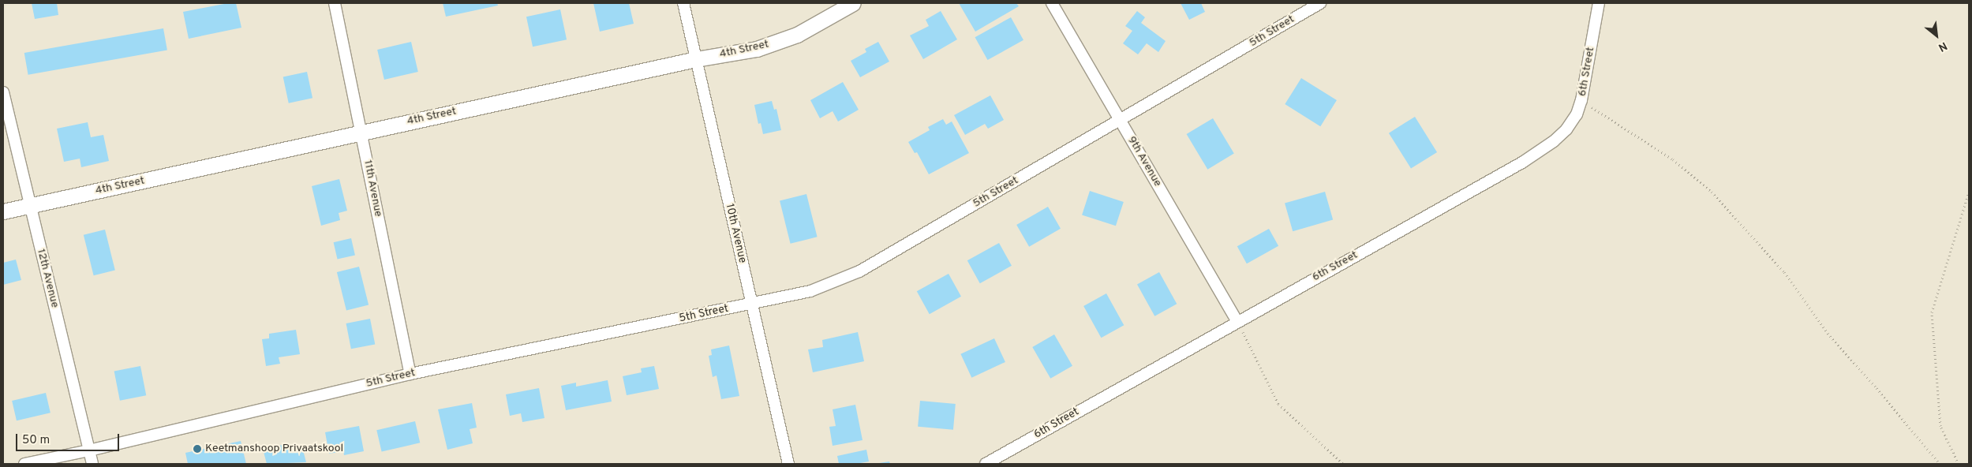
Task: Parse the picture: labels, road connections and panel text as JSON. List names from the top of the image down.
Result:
{
  "streets": {
    "street": [
      "5th Street",
      "4th Street",
      "6th Street",
      "9th Avenue",
      "11th Avenue",
      "10th Avenue",
      "12th Avenue"
    ]
  },
  "crossings": [
    ["5th Street", "9th Avenue"],
    ["5th Street", "11th Avenue"],
    ["5th Street", "10th Avenue"],
    ["5th Street", "12th Avenue"],
    ["4th Street", "11th Avenue"],
    ["4th Street", "10th Avenue"],
    ["4th Street", "12th Avenue"],
    ["6th Street", "9th Avenue"]
  ],
  "places": ["Keetmanshoop Privaatskool"],
  "scale_bar": "50 m",
  "north": "bottom right"
}
